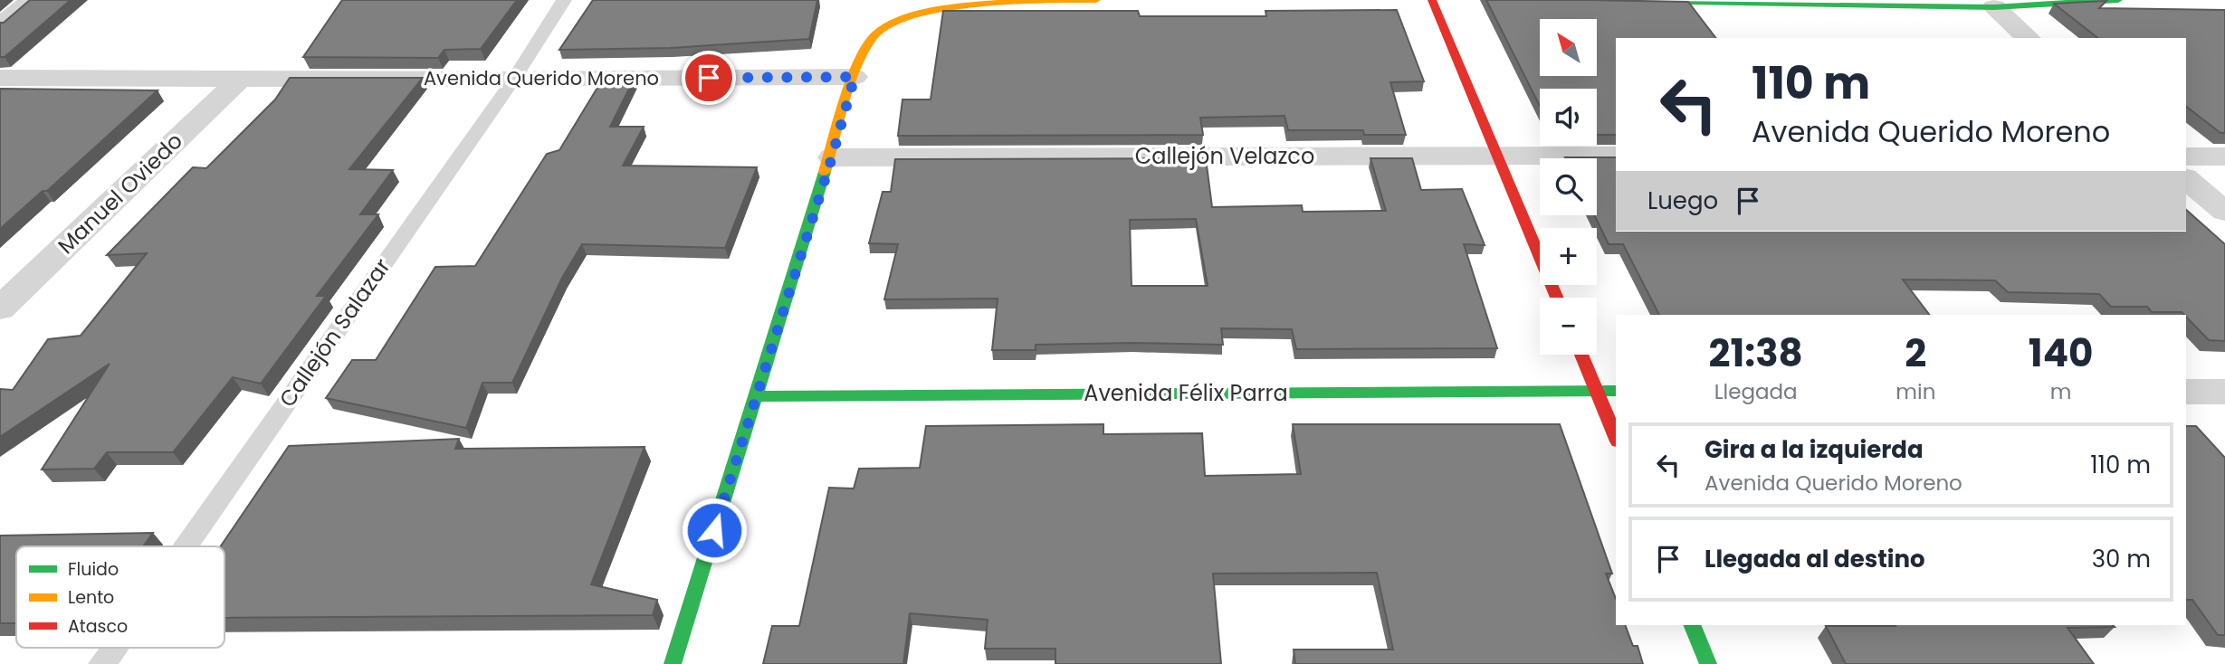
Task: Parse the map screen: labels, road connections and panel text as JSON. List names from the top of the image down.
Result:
{
  "streets": {
    "street": [
      "Avenida Querido Moreno",
      "Callejón Velazco",
      "Manuel Oviedo",
      "Avenida Félix Parra"
    ],
    "lane": ["Callejón Salazar"]
  },
  "crossings": [
    ["Avenida Querido Moreno", "Manuel Oviedo"],
    ["Avenida Querido Moreno", "Callejón Salazar"]
  ],
  "legend": ["Fluido", "Lento", "Atasco"],
  "north": "top left",
  "page": {
    "map_buttons": ["+", "−"],
    "turn": ["110 m", "Avenida Querido Moreno"],
    "then": "Luego",
    "eta": [
      "21:38",
      "Llegada",
      "2",
      "min",
      "140",
      "m"
    ],
    "list": [
      {
        "name": "Gira a la izquierda",
        "note": "Avenida Querido Moreno",
        "value": "110 m"
      },
      {
        "name": "Llegada al destino",
        "value": "30 m"
      }
    ]
  }
}
